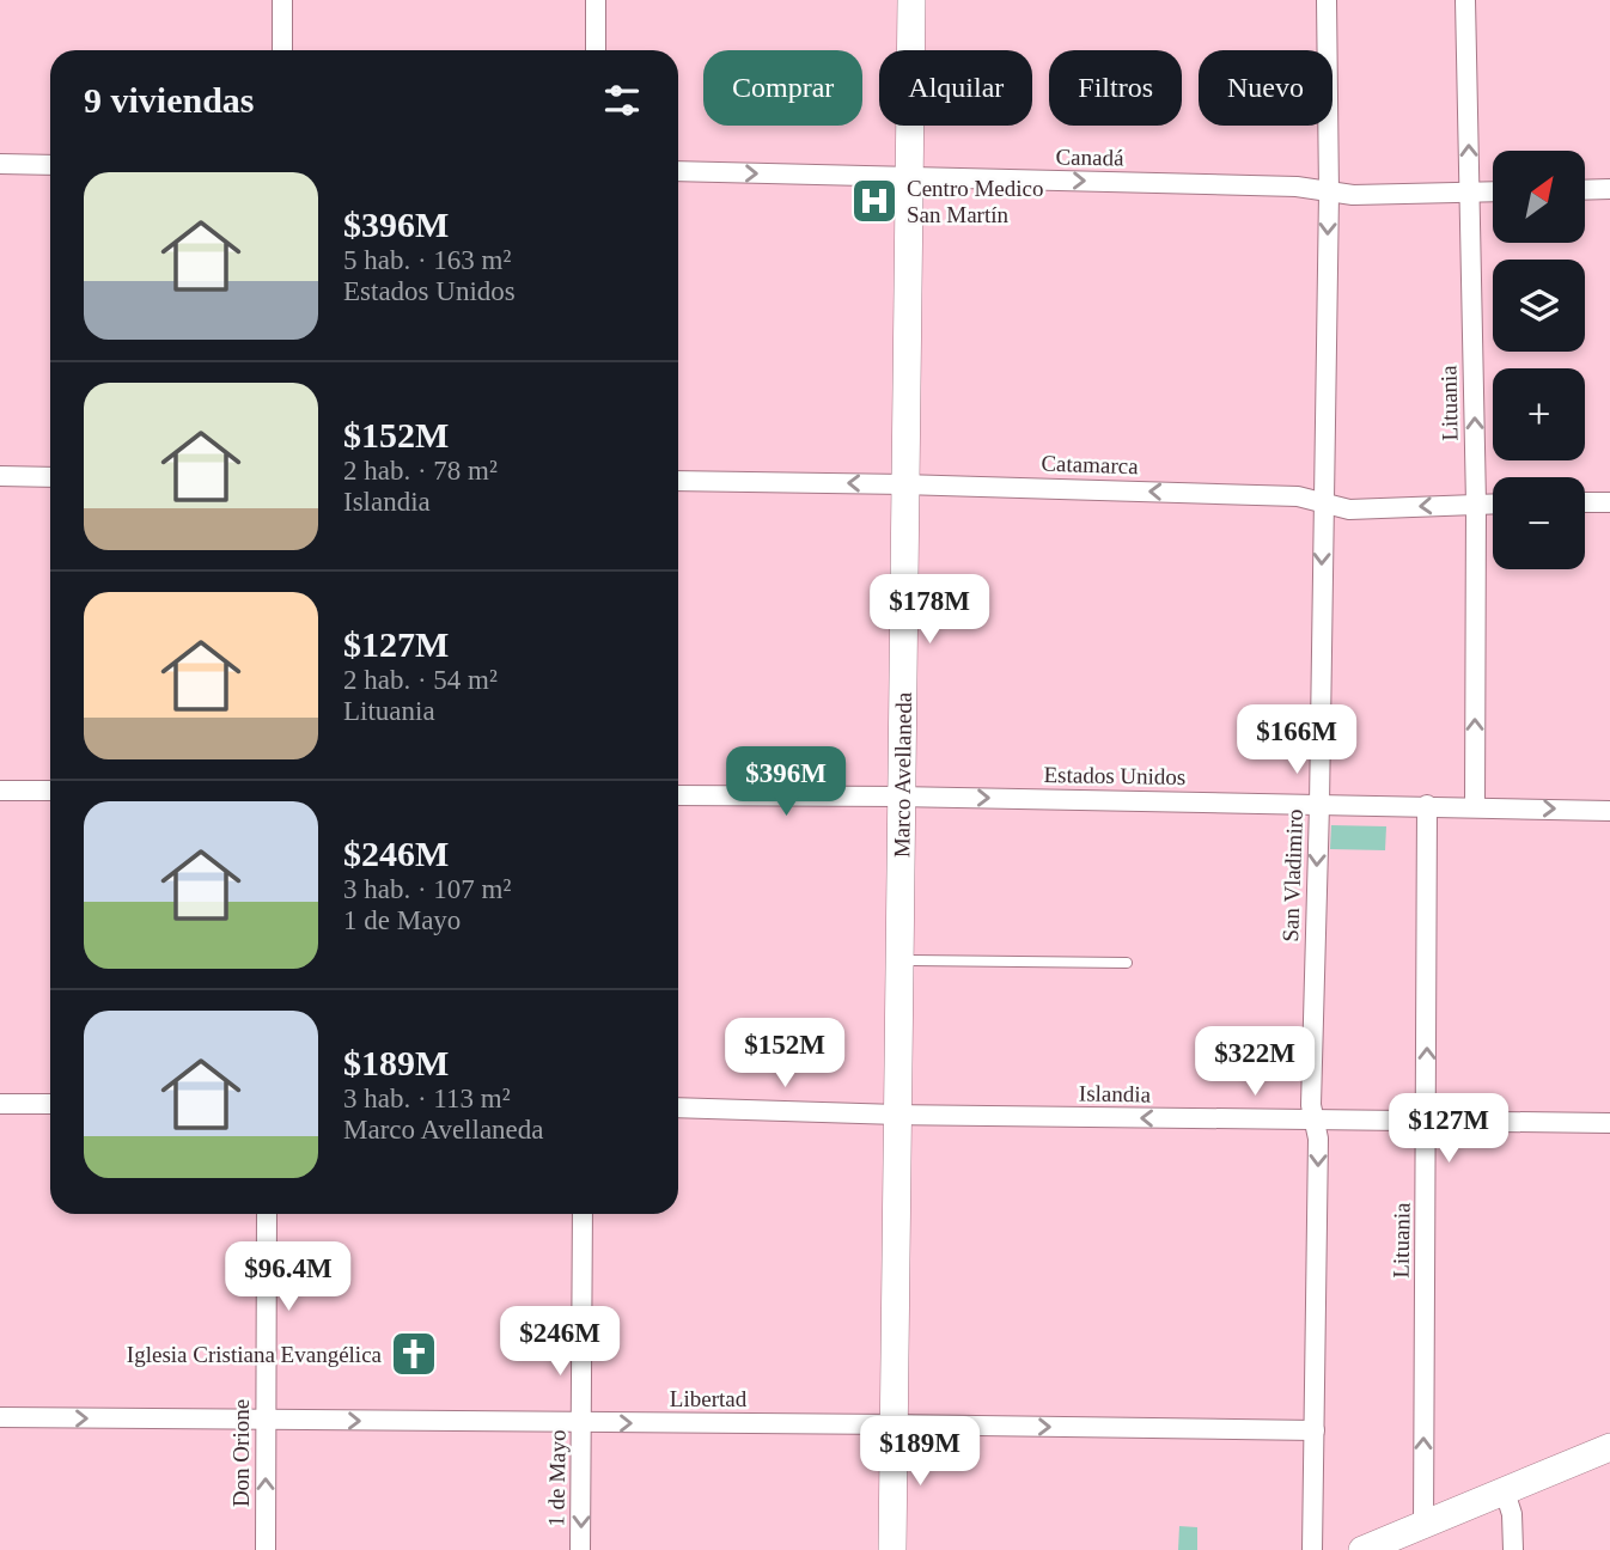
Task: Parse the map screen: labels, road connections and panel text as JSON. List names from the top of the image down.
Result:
{
  "streets": {
    "street": [
      "Canadá",
      "Lituania",
      "Catamarca",
      "Marco Avellaneda",
      "Estados Unidos",
      "San Vladimiro",
      "Islandia",
      "Libertad",
      "Don Orione",
      "1 de Mayo"
    ]
  },
  "crossings": [
    ["Canadá", "Lituania"],
    ["Canadá", "Marco Avellaneda"],
    ["Canadá", "San Vladimiro"],
    ["Lituania", "Catamarca"],
    ["Lituania", "Estados Unidos"],
    ["Lituania", "Islandia"],
    ["Catamarca", "Marco Avellaneda"],
    ["Catamarca", "San Vladimiro"],
    ["Marco Avellaneda", "Estados Unidos"],
    ["Marco Avellaneda", "Islandia"],
    ["Marco Avellaneda", "Libertad"],
    ["Estados Unidos", "San Vladimiro"],
    ["San Vladimiro", "Islandia"],
    ["San Vladimiro", "Libertad"],
    ["Libertad", "Don Orione"],
    ["Libertad", "1 de Mayo"]
  ],
  "one_way": [
    "Canadá",
    "Lituania",
    "Catamarca",
    "Estados Unidos",
    "San Vladimiro",
    "Islandia",
    "Libertad",
    "Don Orione",
    "1 de Mayo"
  ],
  "places": {
    "hospital": ["Centro Medico San Martín"],
    "church": ["Iglesia Cristiana Evangélica"]
  },
  "north": "top right",
  "page": {
    "chip": [
      "Comprar",
      "Alquilar",
      "Filtros",
      "Nuevo"
    ],
    "heading": "9 viviendas",
    "map_buttons": ["+", "−"],
    "list": [
      {
        "name": "$396M",
        "note": "5 hab. · 163 m² · Estados Unidos"
      },
      {
        "name": "$152M",
        "note": "2 hab. · 78 m² · Islandia"
      },
      {
        "name": "$127M",
        "note": "2 hab. · 54 m² · Lituania"
      },
      {
        "name": "$246M",
        "note": "3 hab. · 107 m² · 1 de Mayo"
      },
      {
        "name": "$189M",
        "note": "3 hab. · 113 m² · Marco Avellaneda"
      }
    ],
    "price": [
      "$178M",
      "$166M",
      "$396M",
      "$152M",
      "$322M",
      "$127M",
      "$96.4M",
      "$246M",
      "$189M"
    ]
  }
}
